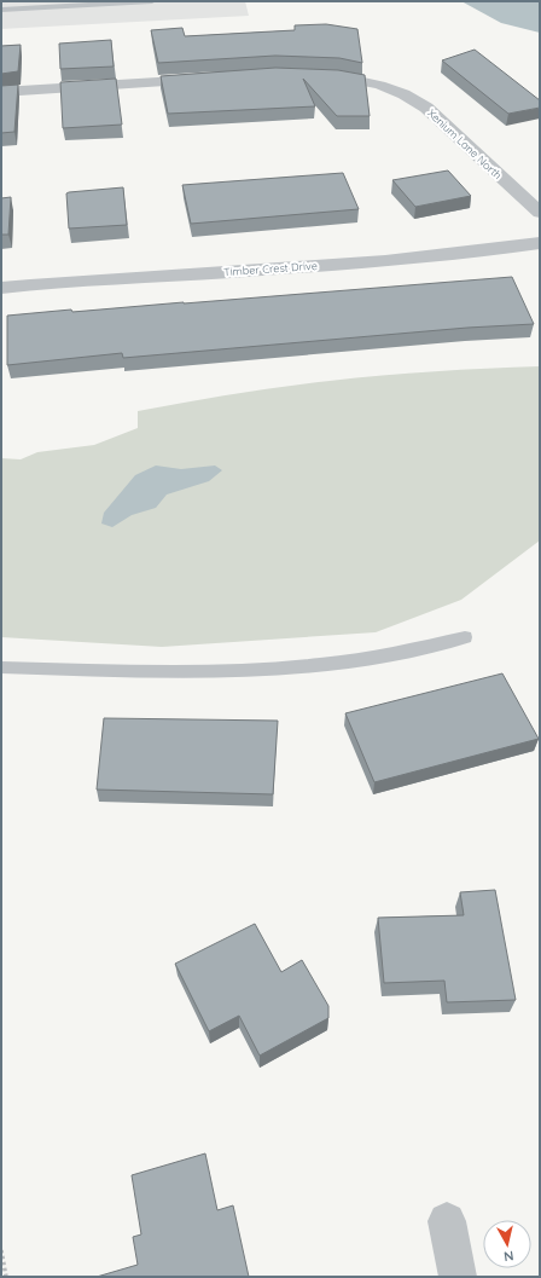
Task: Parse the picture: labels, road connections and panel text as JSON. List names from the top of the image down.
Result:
{
  "streets": {
    "street": ["Xenium Lane North", "Timber Crest Drive"]
  },
  "north": "bottom"
}
